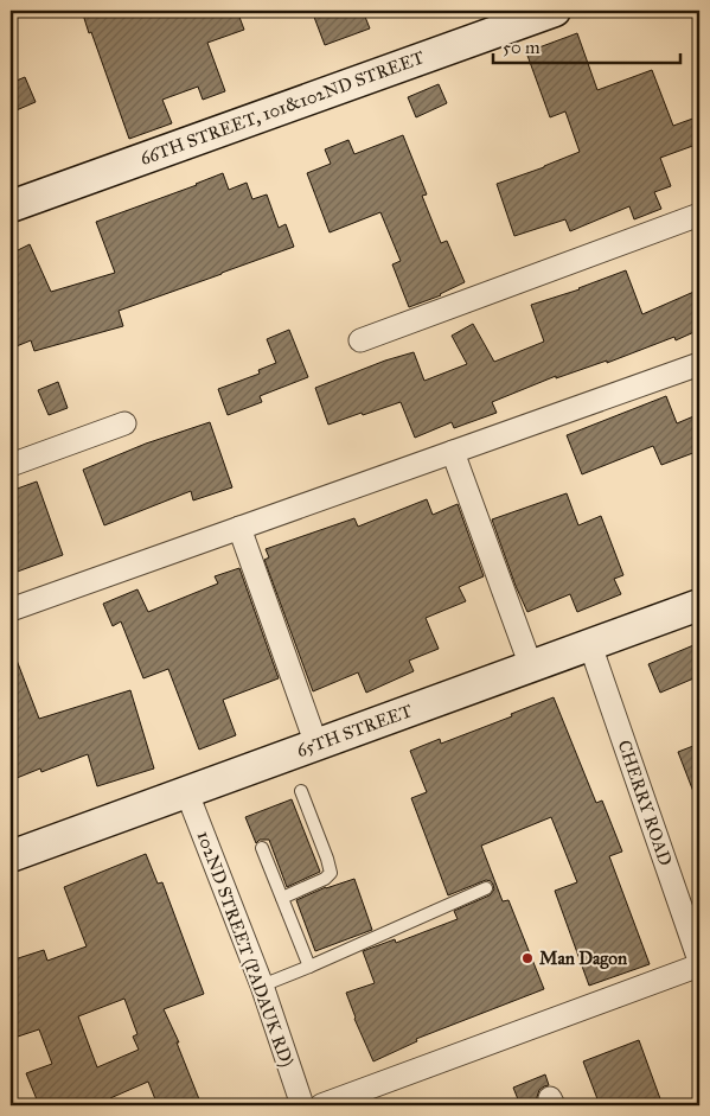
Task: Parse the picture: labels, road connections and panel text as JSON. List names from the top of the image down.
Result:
{
  "streets": {
    "street": [
      "66TH STREET, 101&102ND STREET",
      "65TH STREET",
      "CHERRY ROAD",
      "102ND STREET (PADAUK RD)"
    ]
  },
  "crossings": [
    ["65TH STREET", "CHERRY ROAD"],
    ["65TH STREET", "102ND STREET (PADAUK RD)"]
  ],
  "places": ["Man Dagon"],
  "scale_bar": "50 m"
}
